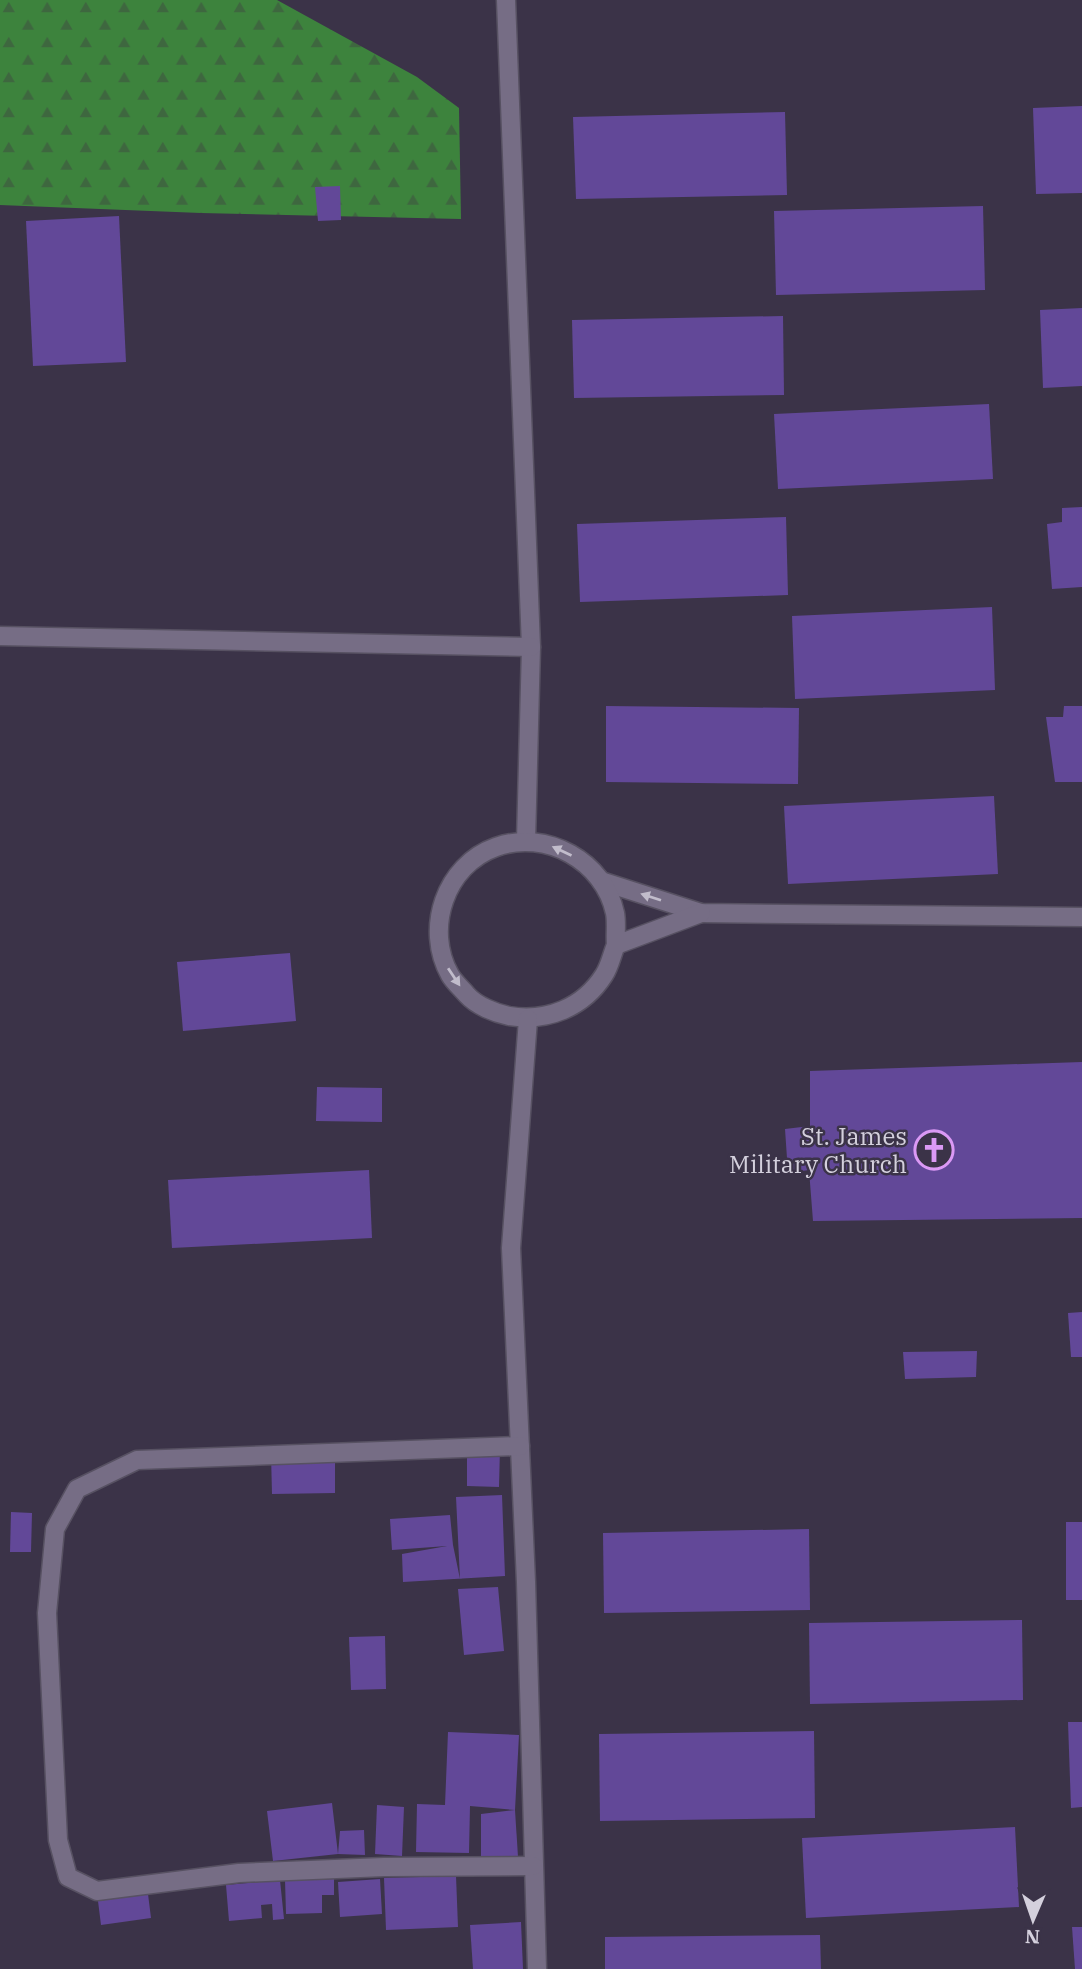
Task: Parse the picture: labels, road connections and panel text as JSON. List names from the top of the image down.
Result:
{
  "places": {
    "church": ["St. James Military Church"]
  },
  "north": "bottom"
}
